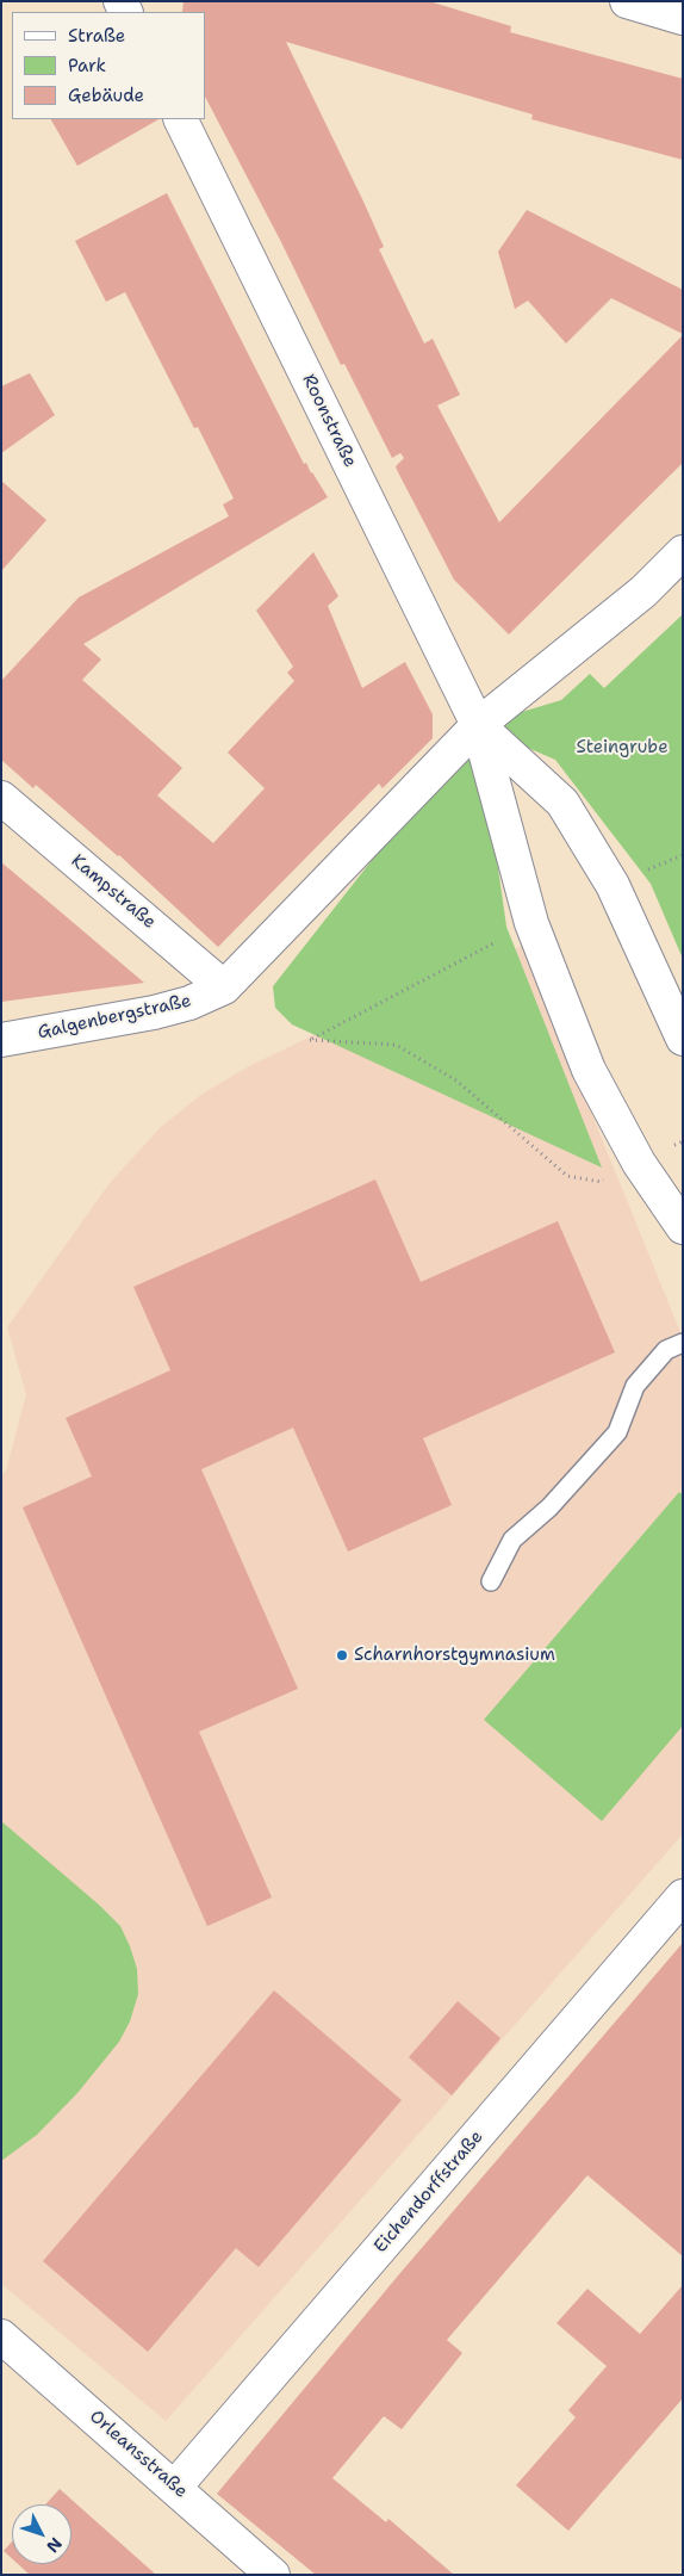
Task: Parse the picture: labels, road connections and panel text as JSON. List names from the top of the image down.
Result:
{
  "streets": {
    "street": [
      "Roonstraße",
      "Kampstraße",
      "Galgenbergstraße",
      "Eichendorffstraße",
      "Orleansstraße"
    ]
  },
  "crossings": [
    ["Kampstraße", "Galgenbergstraße"],
    ["Eichendorffstraße", "Orleansstraße"]
  ],
  "parks": ["Steingrube"],
  "places": ["Scharnhorstgymnasium"],
  "legend": ["Straße", "Park", "Gebäude"],
  "north": "bottom right"
}
